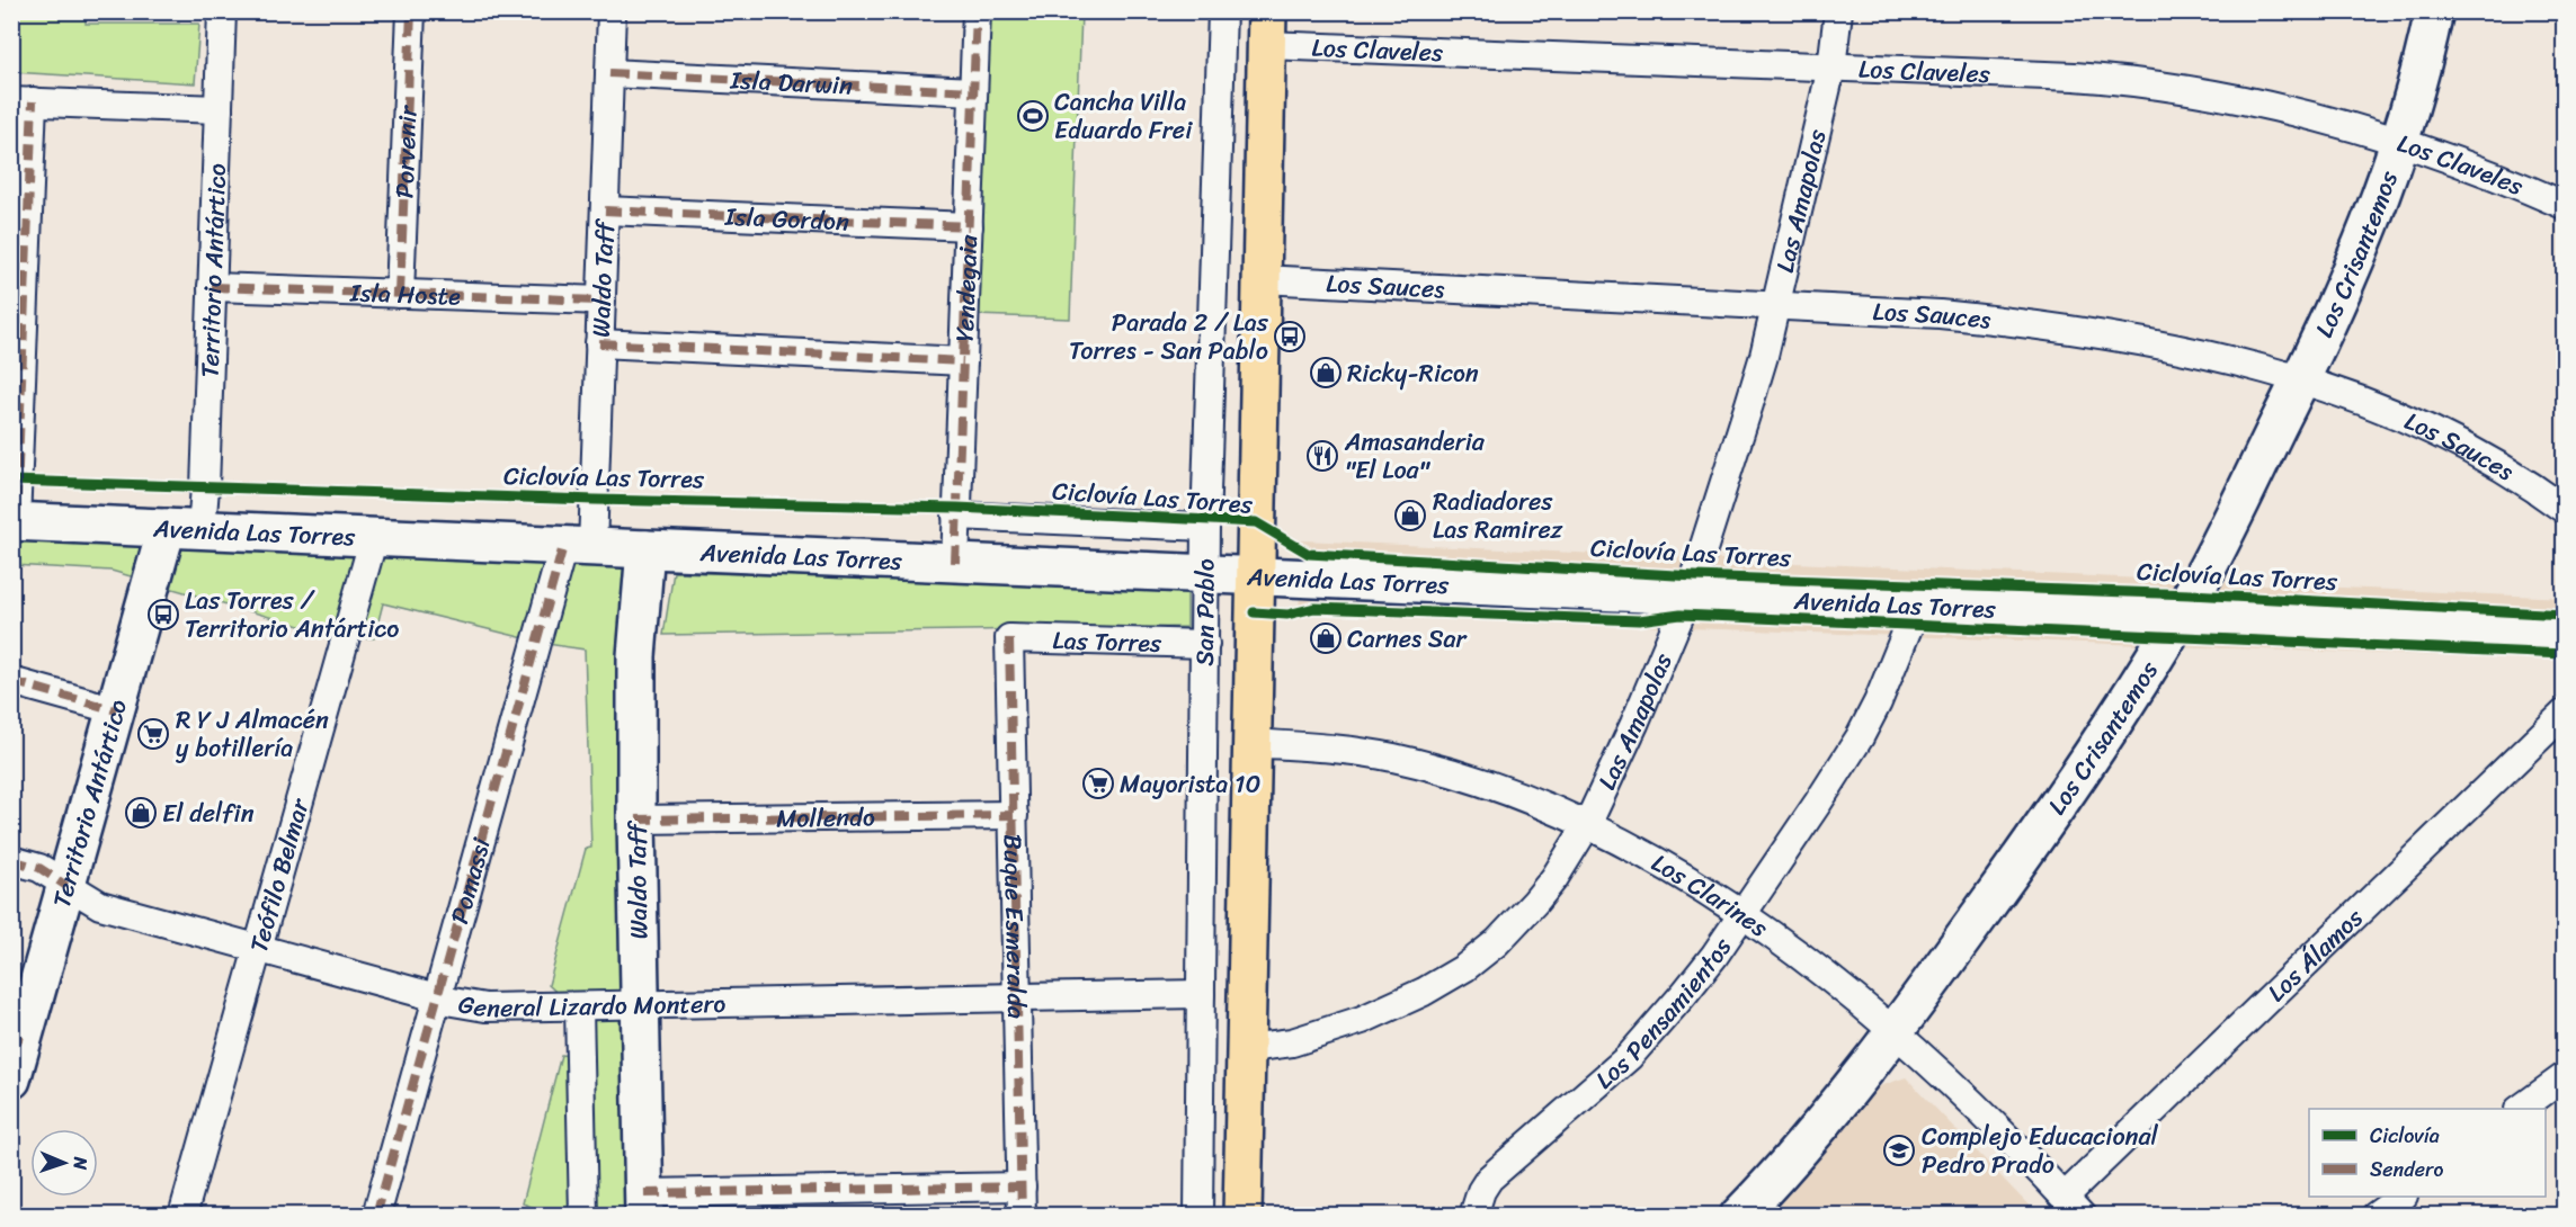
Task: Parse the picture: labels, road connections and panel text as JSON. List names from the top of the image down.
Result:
{
  "streets": {
    "main road": ["San Pablo"],
    "street": [
      "Los Claveles",
      "Isla Darwin",
      "Porvenir",
      "Las Amapolas",
      "Isla Gordon",
      "Los Crisantemos",
      "Territorio Antártico",
      "Waldo Taff",
      "Los Sauces",
      "Yendegaia",
      "Isla Hoste",
      "Avenida Las Torres",
      "Las Torres",
      "Mollendo",
      "Teófilo Belmar",
      "Pomassi",
      "Los Clarines",
      "Buque Esmeralda",
      "Los Álamos",
      "General Lizardo Montero",
      "Los Pensamientos"
    ],
    "cycle path": ["Ciclovía Las Torres"]
  },
  "crossings": [
    ["Los Claveles", "Las Amapolas"],
    ["Los Claveles", "Los Crisantemos"],
    ["Los Claveles", "San Pablo"],
    ["Isla Darwin", "Waldo Taff"],
    ["Isla Darwin", "Yendegaia"],
    ["Porvenir", "Isla Hoste"],
    ["Las Amapolas", "Los Sauces"],
    ["Las Amapolas", "Avenida Las Torres"],
    ["Las Amapolas", "San Pablo"],
    ["Las Amapolas", "Los Clarines"],
    ["Isla Gordon", "Waldo Taff"],
    ["Isla Gordon", "Yendegaia"],
    ["Los Crisantemos", "Los Sauces"],
    ["Los Crisantemos", "Avenida Las Torres"],
    ["Los Crisantemos", "Los Clarines"],
    ["Territorio Antártico", "Isla Hoste"],
    ["Territorio Antártico", "Avenida Las Torres"],
    ["Territorio Antártico", "General Lizardo Montero"],
    ["Waldo Taff", "Isla Hoste"],
    ["Waldo Taff", "Avenida Las Torres"],
    ["Waldo Taff", "Mollendo"],
    ["Waldo Taff", "Pomassi"],
    ["Waldo Taff", "General Lizardo Montero"],
    ["Los Sauces", "San Pablo"],
    ["Yendegaia", "Avenida Las Torres"],
    ["Avenida Las Torres", "San Pablo"],
    ["Avenida Las Torres", "Teófilo Belmar"],
    ["Avenida Las Torres", "Pomassi"],
    ["Avenida Las Torres", "Los Pensamientos"],
    ["San Pablo", "Las Torres"],
    ["San Pablo", "Los Clarines"],
    ["San Pablo", "General Lizardo Montero"],
    ["Las Torres", "Buque Esmeralda"],
    ["Mollendo", "Buque Esmeralda"],
    ["Teófilo Belmar", "General Lizardo Montero"],
    ["Pomassi", "General Lizardo Montero"],
    ["Los Clarines", "Los Álamos"],
    ["Los Clarines", "Los Pensamientos"],
    ["Buque Esmeralda", "General Lizardo Montero"]
  ],
  "places": {
    "sports": ["Cancha Villa Eduardo Frei"],
    "bus stop": ["Parada 2 / Las Torres - San Pablo", "Las Torres / Territorio Antártico"],
    "shop": [
      "Ricky-Ricon",
      "Radiadores Las Ramirez",
      "Carnes Sar",
      "El delfin"
    ],
    "restaurant": ["Amasanderia \"El Loa\""],
    "supermarket": ["R Y J Almacén y botillería", "Mayorista 10"],
    "school or university": ["Complejo Educacional Pedro Prado"]
  },
  "legend": ["Ciclovía", "Sendero"],
  "north": "right"
}
